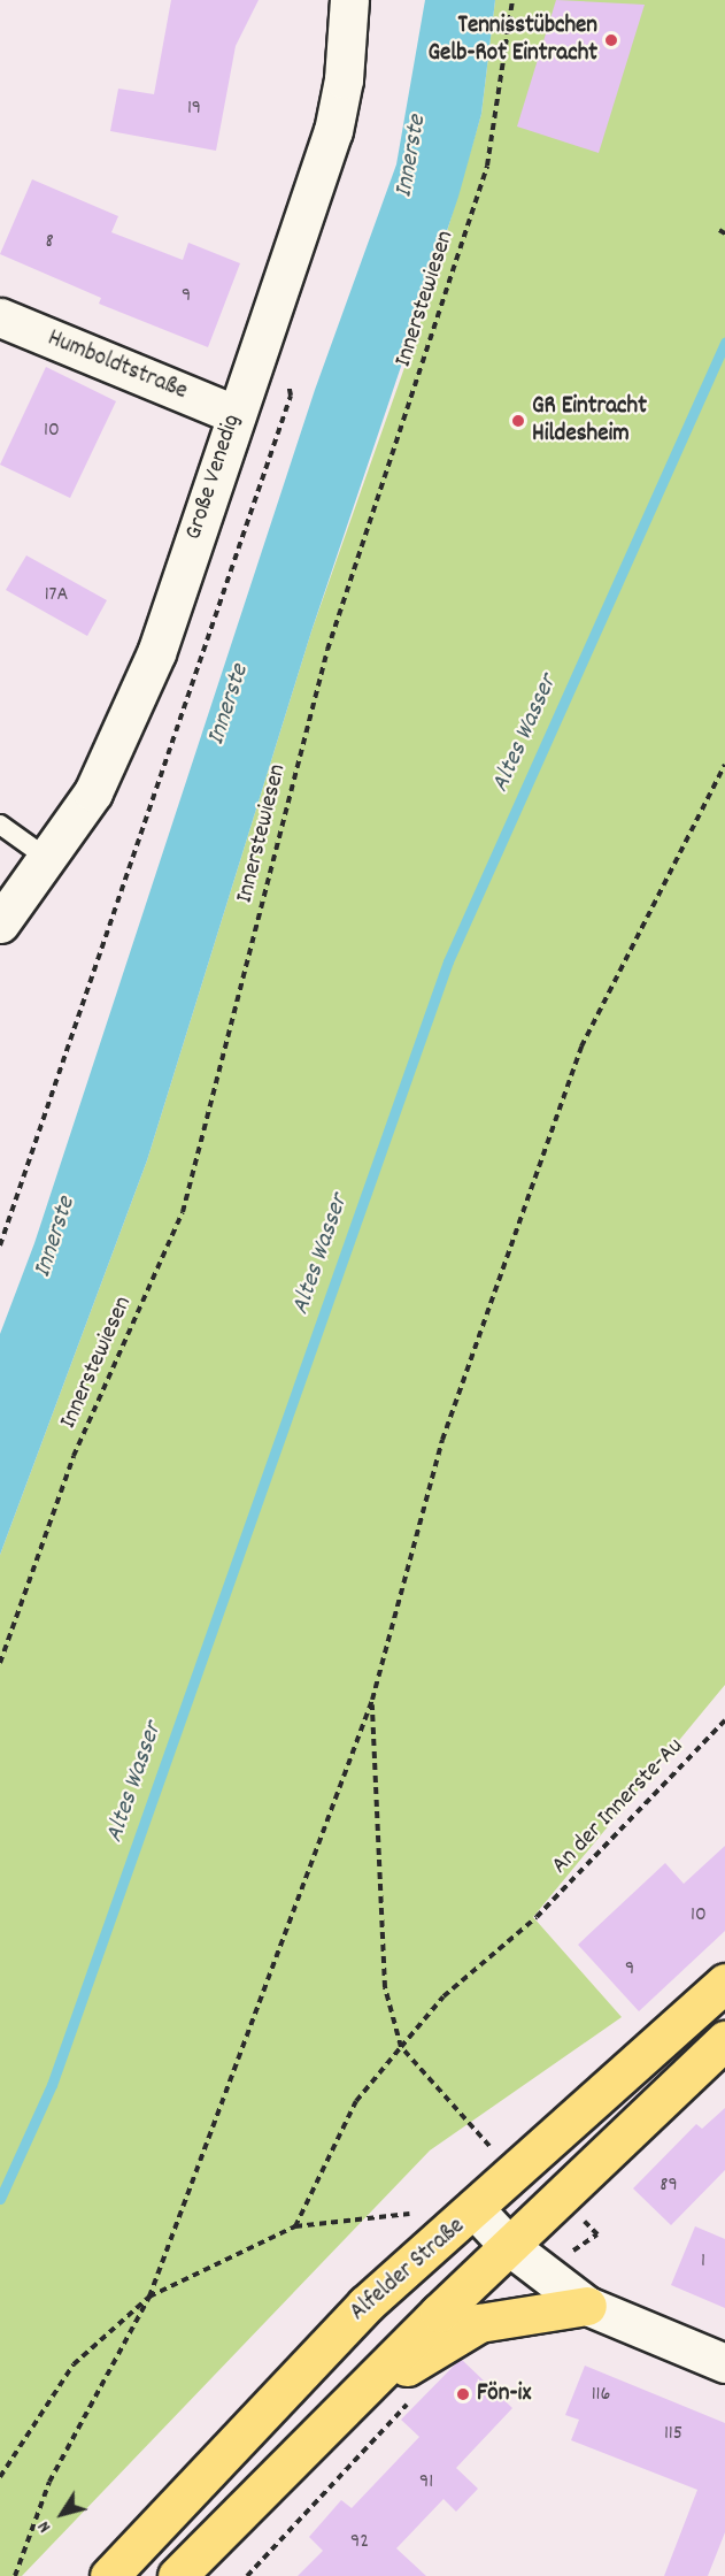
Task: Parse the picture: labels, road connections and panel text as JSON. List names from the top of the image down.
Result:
{
  "streets": {
    "main road": ["Alfelder Straße"],
    "street": ["Humboldtstraße", "Große Venedig"],
    "path": ["Innerstewiesen", "An der Innerste-Au"]
  },
  "crossings": [
    ["Humboldtstraße", "Große Venedig"]
  ],
  "water": ["Innerste", "Altes Wasser"],
  "places": ["Tennisstübchen Gelb-Rot Eintracht", "GR Eintracht Hildesheim", "Fön-ix"],
  "house_numbers": [
    "19",
    "8",
    "9",
    "10",
    "17A",
    "10",
    "9",
    "89",
    "1",
    "116",
    "115",
    "91",
    "92"
  ],
  "north": "bottom left"
}
